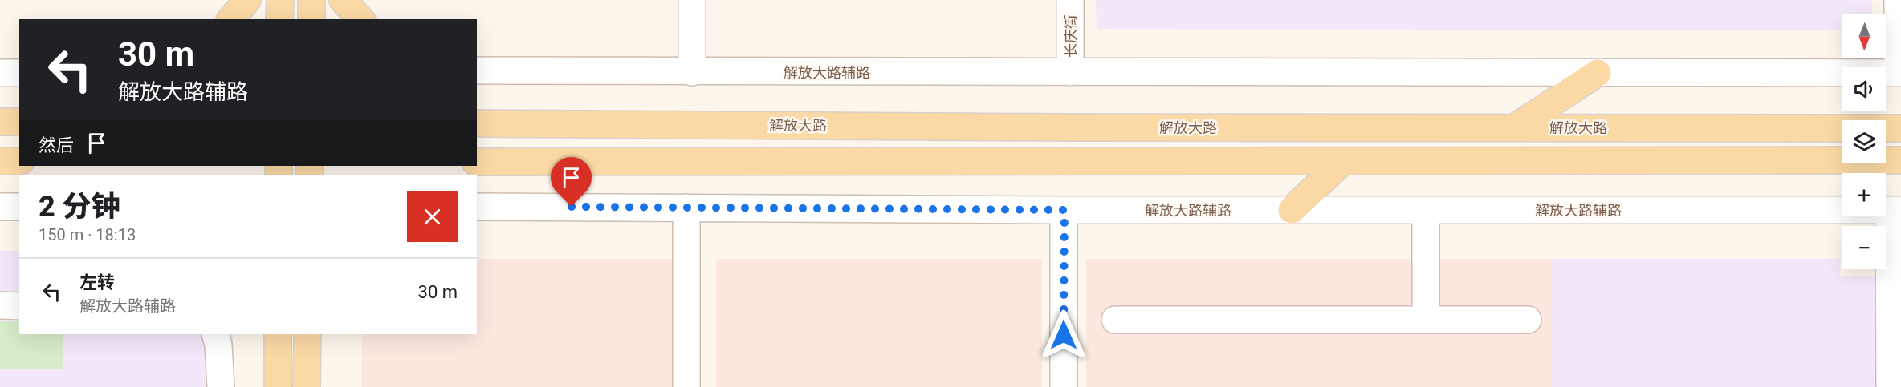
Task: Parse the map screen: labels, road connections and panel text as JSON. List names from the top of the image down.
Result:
{
  "streets": {
    "main road": ["解放大路"],
    "street": ["长庆街", "解放大路辅路"]
  },
  "crossings": [
    ["长庆街", "解放大路辅路"]
  ],
  "north": "bottom",
  "page": {
    "map_buttons": ["+", "−"],
    "turn": ["30 m", "解放大路辅路"],
    "then": "然后",
    "heading": ["2 分钟", "150 m · 18:13"],
    "list": [
      {
        "name": "左转",
        "note": "解放大路辅路",
        "value": "30 m"
      }
    ]
  }
}
